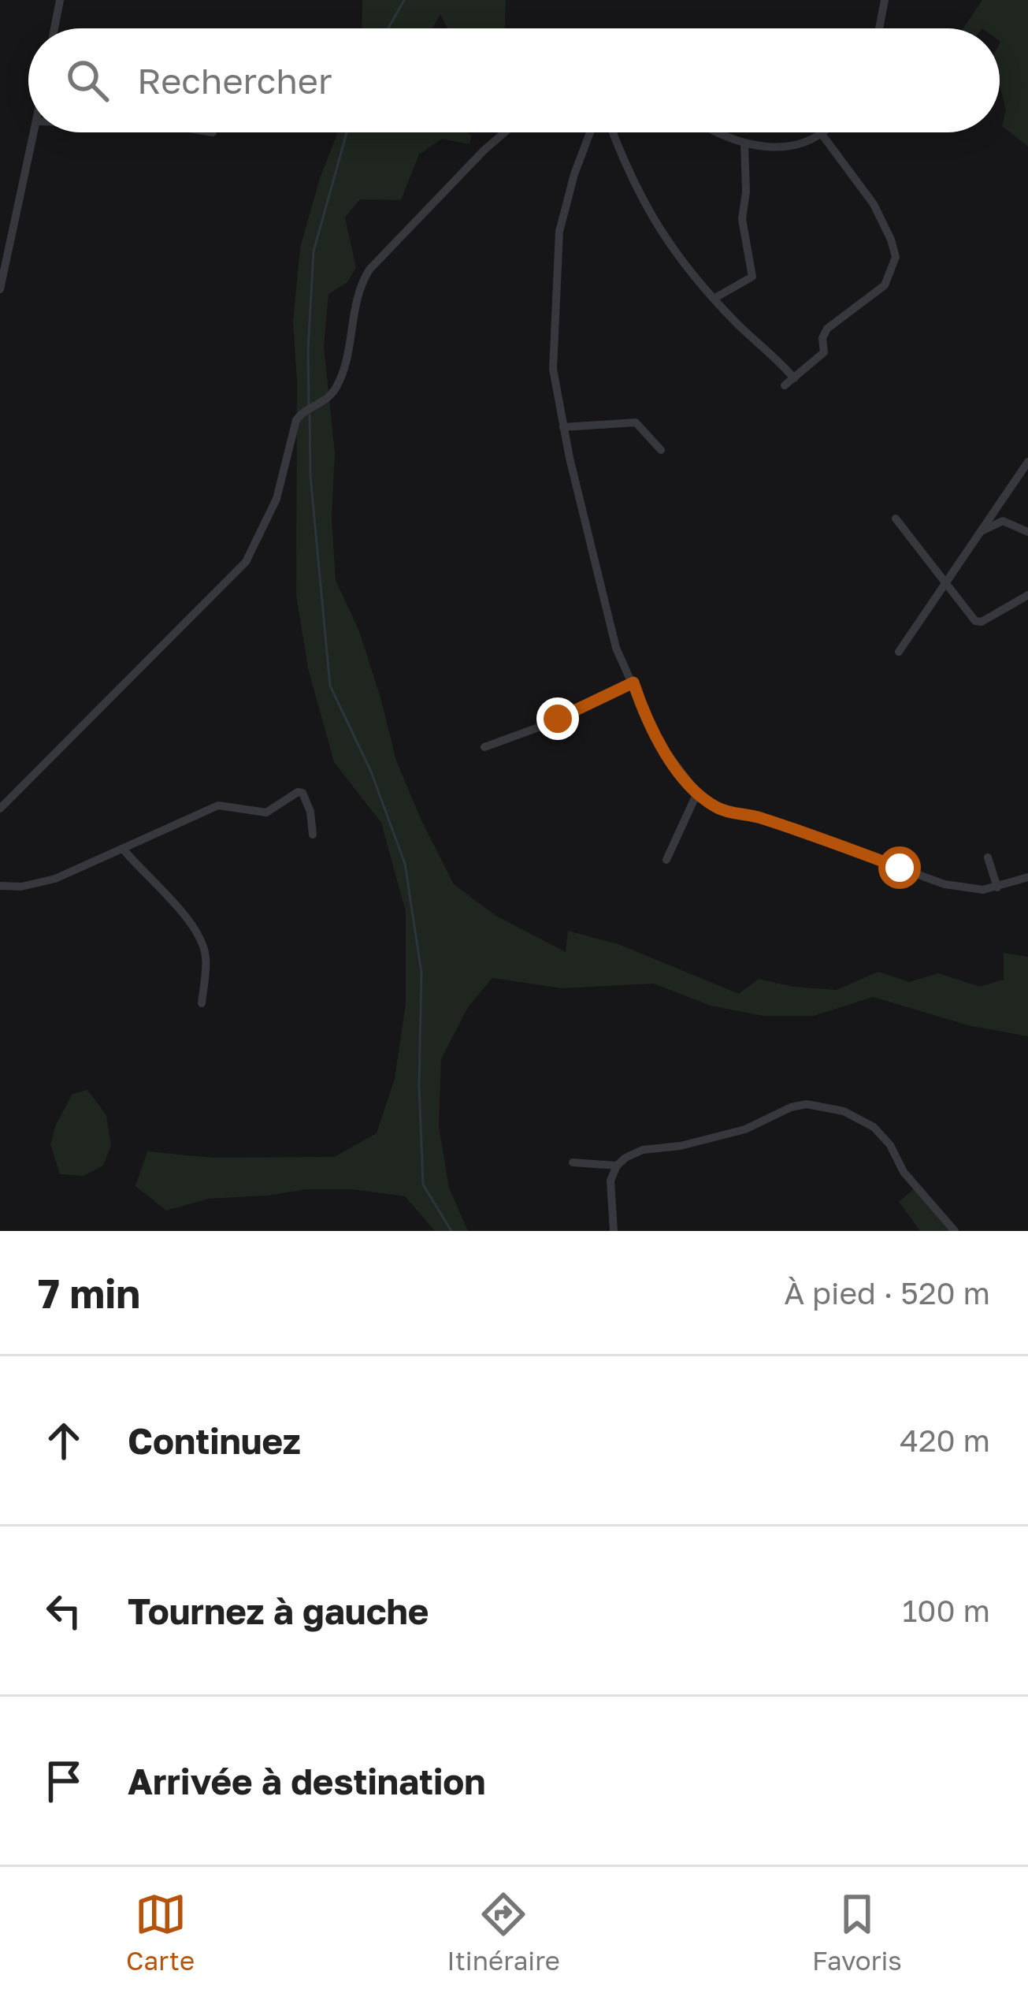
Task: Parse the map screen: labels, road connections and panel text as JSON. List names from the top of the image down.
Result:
{
  "page": {
    "search": "Rechercher",
    "heading": ["7 min", "À pied · 520 m"],
    "list": [
      ["Continuez", "420 m"],
      ["Tournez à gauche", "100 m"],
      "Arrivée à destination"
    ],
    "nav": ["Carte", "Itinéraire", "Favoris"]
  }
}
